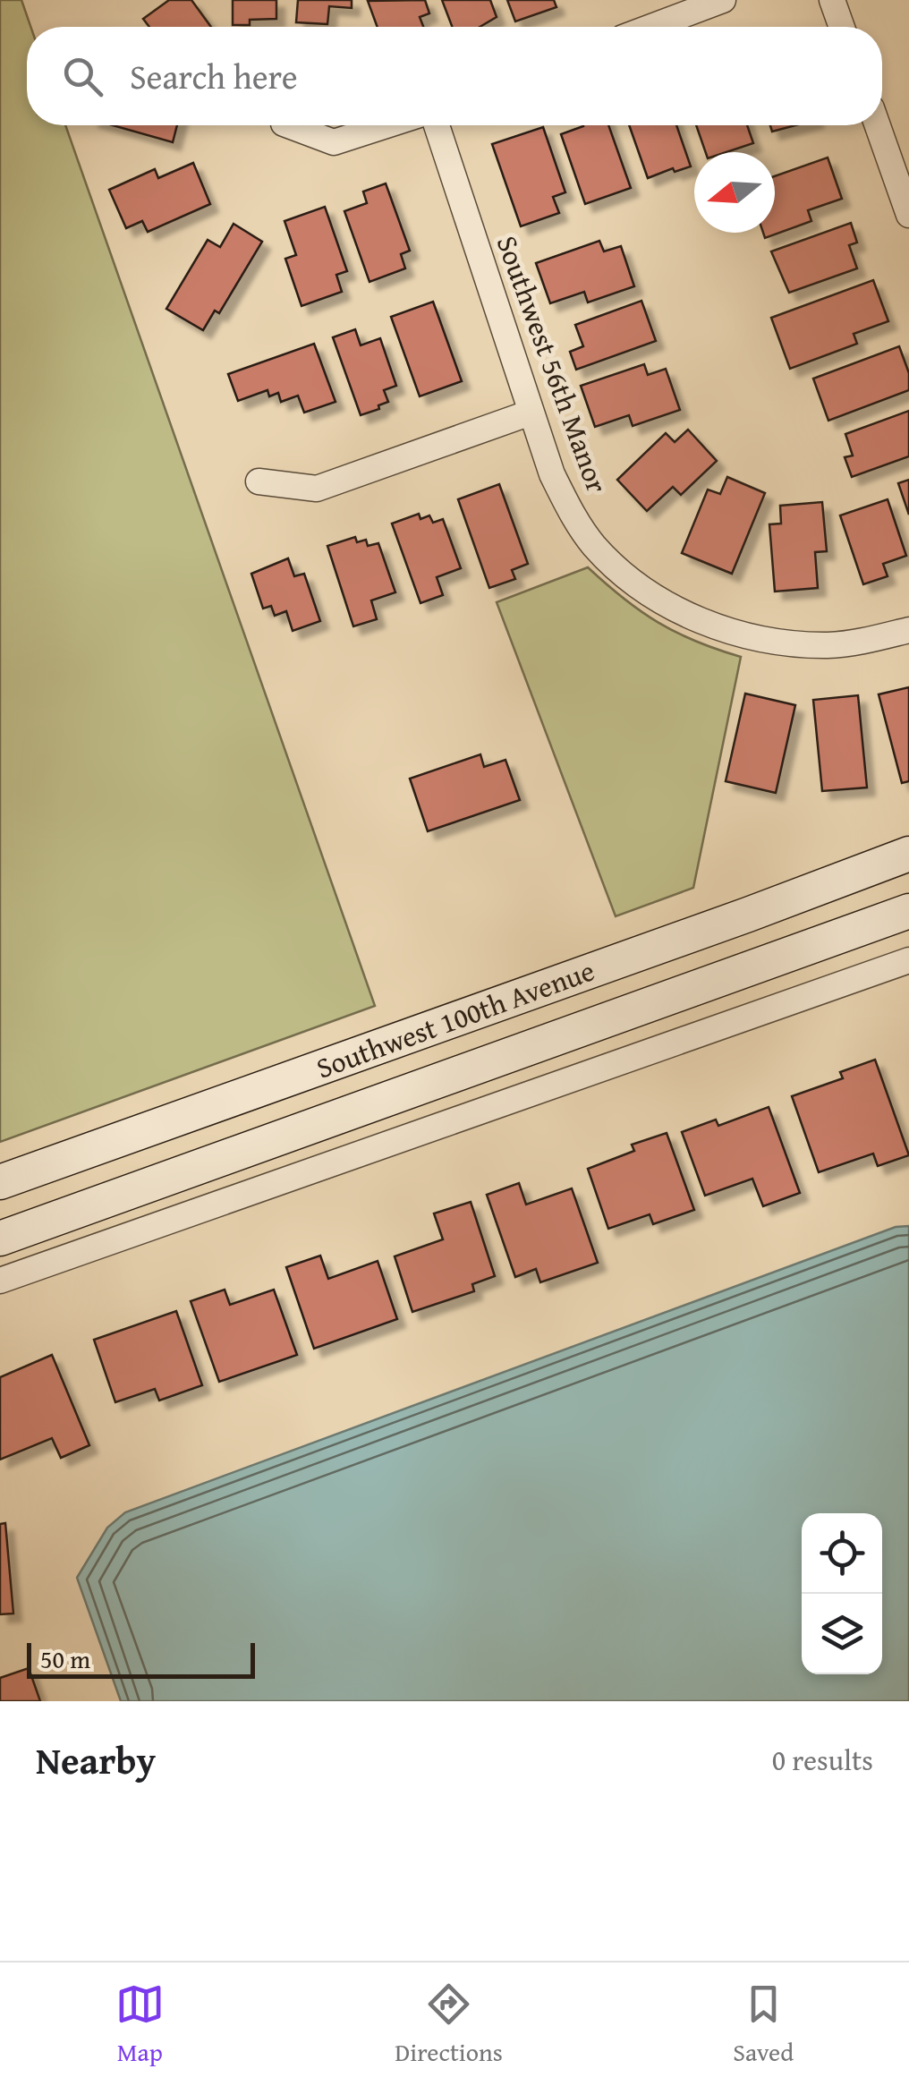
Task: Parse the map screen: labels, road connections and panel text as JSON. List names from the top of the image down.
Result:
{
  "streets": {
    "main road": ["Southwest 100th Avenue"],
    "street": ["Southwest 56th Manor"]
  },
  "scale_bar": "50 m",
  "north": "left",
  "page": {
    "search": "Search here",
    "scale": "50 m",
    "heading": ["Nearby", "0 results"],
    "nav": ["Map", "Directions", "Saved"]
  }
}
